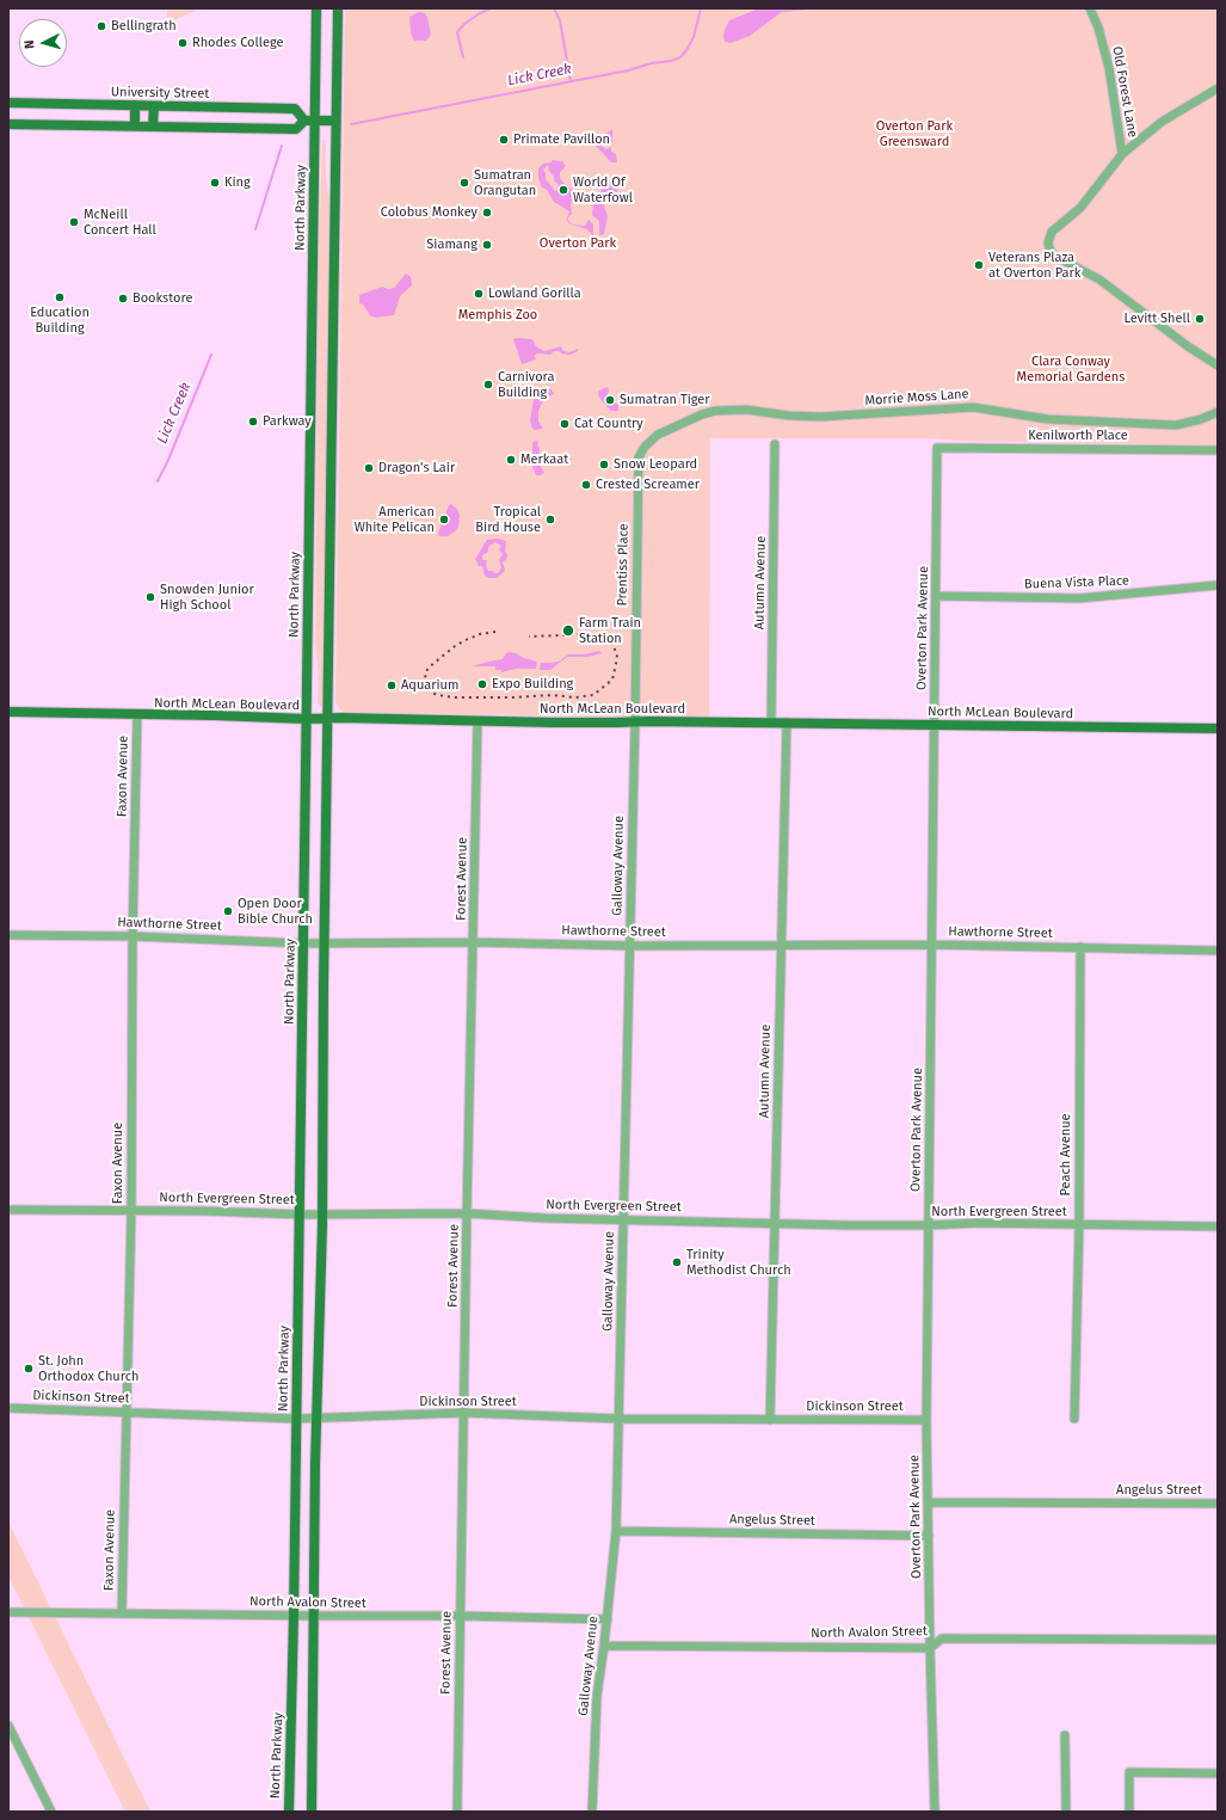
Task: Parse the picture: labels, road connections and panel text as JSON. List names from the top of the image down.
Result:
{
  "streets": {
    "main road": ["University Street", "North Parkway", "North McLean Boulevard"],
    "street": [
      "Old Forest Lane",
      "Morrie Moss Lane",
      "Kenilworth Place",
      "Prentiss Place",
      "Autumn Avenue",
      "Buena Vista Place",
      "Overton Park Avenue",
      "Faxon Avenue",
      "Galloway Avenue",
      "Forest Avenue",
      "Hawthorne Street",
      "Peach Avenue",
      "North Evergreen Street",
      "Dickinson Street",
      "Angelus Street",
      "North Avalon Street"
    ]
  },
  "crossings": [
    ["North Parkway", "North McLean Boulevard"],
    ["North Parkway", "Hawthorne Street"],
    ["North Parkway", "North Evergreen Street"],
    ["North Parkway", "Dickinson Street"],
    ["North Parkway", "North Avalon Street"],
    ["Morrie Moss Lane", "Prentiss Place"],
    ["Kenilworth Place", "Overton Park Avenue"],
    ["Prentiss Place", "North McLean Boulevard"],
    ["Prentiss Place", "Galloway Avenue"],
    ["Autumn Avenue", "North McLean Boulevard"],
    ["Autumn Avenue", "Hawthorne Street"],
    ["Autumn Avenue", "North Evergreen Street"],
    ["Autumn Avenue", "Dickinson Street"],
    ["Buena Vista Place", "Overton Park Avenue"],
    ["Overton Park Avenue", "North McLean Boulevard"],
    ["Overton Park Avenue", "Hawthorne Street"],
    ["Overton Park Avenue", "North Evergreen Street"],
    ["Overton Park Avenue", "Dickinson Street"],
    ["Overton Park Avenue", "Angelus Street"],
    ["Overton Park Avenue", "North Avalon Street"],
    ["North McLean Boulevard", "Faxon Avenue"],
    ["North McLean Boulevard", "Galloway Avenue"],
    ["North McLean Boulevard", "Forest Avenue"],
    ["Faxon Avenue", "Hawthorne Street"],
    ["Faxon Avenue", "North Evergreen Street"],
    ["Faxon Avenue", "Dickinson Street"],
    ["Faxon Avenue", "North Avalon Street"],
    ["Galloway Avenue", "Hawthorne Street"],
    ["Galloway Avenue", "North Evergreen Street"],
    ["Galloway Avenue", "Dickinson Street"],
    ["Galloway Avenue", "Angelus Street"],
    ["Galloway Avenue", "North Avalon Street"],
    ["Forest Avenue", "Hawthorne Street"],
    ["Forest Avenue", "North Evergreen Street"],
    ["Forest Avenue", "Dickinson Street"],
    ["Forest Avenue", "North Avalon Street"],
    ["Hawthorne Street", "Peach Avenue"],
    ["Peach Avenue", "North Evergreen Street"]
  ],
  "water": ["Lick Creek"],
  "parks": [
    "Overton Park Greensward",
    "Overton Park",
    "Memphis Zoo",
    "Clara Conway Memorial Gardens"
  ],
  "places": [
    "Bellingrath",
    "Rhodes College",
    "Primate Pavillon",
    "King",
    "Sumatran Orangutan",
    "World Of Waterfowl",
    "Colobus Monkey",
    "McNeill Concert Hall",
    "Siamang",
    "Veterans Plaza at Overton Park",
    "Lowland Gorilla",
    "Education Building",
    "Bookstore",
    "Levitt Shell",
    "Carnivora Building",
    "Sumatran Tiger",
    "Parkway",
    "Cat Country",
    "Merkaat",
    "Snow Leopard",
    "Dragon's Lair",
    "Crested Screamer",
    "American White Pelican",
    "Tropical Bird House",
    "Snowden Junior High School",
    "Farm Train Station",
    "Expo Building",
    "Aquarium",
    "Open Door Bible Church",
    "Trinity Methodist Church",
    "St. John Orthodox Church"
  ],
  "north": "left"
}
